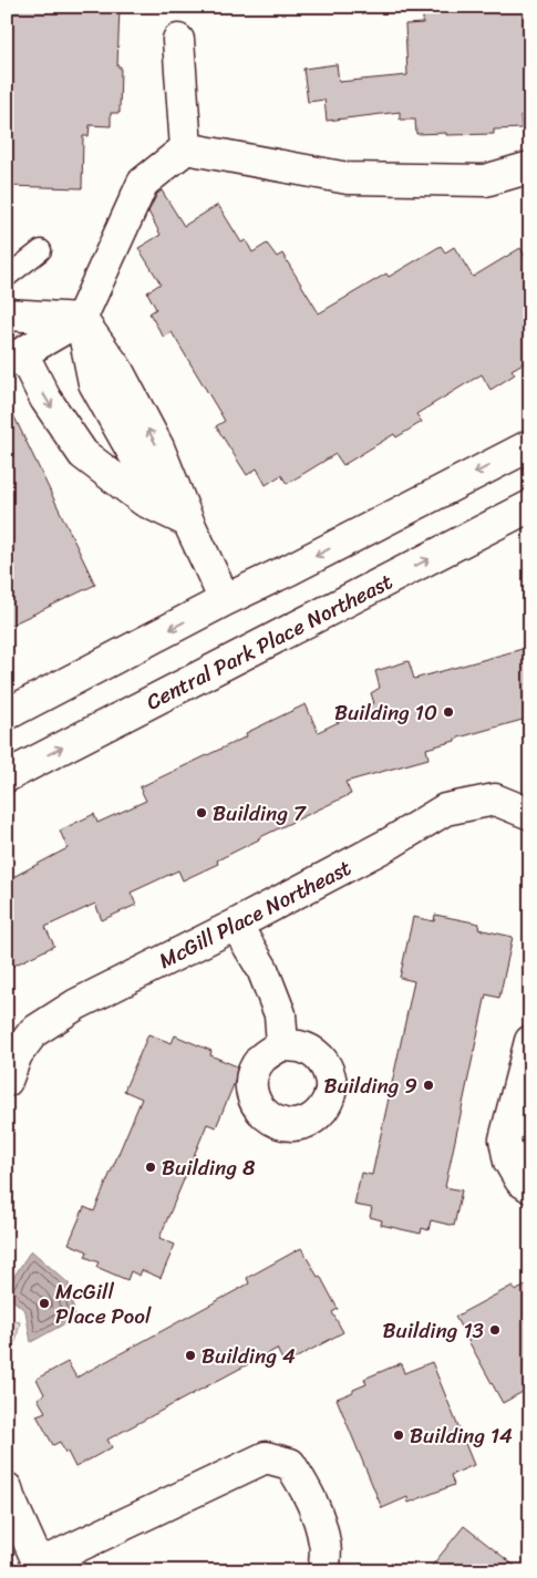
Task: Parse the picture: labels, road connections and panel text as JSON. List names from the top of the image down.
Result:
{
  "streets": {
    "street": ["Central Park Place Northeast", "McGill Place Northeast"]
  },
  "places": [
    "Building 10",
    "Building 7",
    "Building 9",
    "Building 8",
    "McGill Place Pool",
    "Building 13",
    "Building 4",
    "Building 14"
  ]
}
